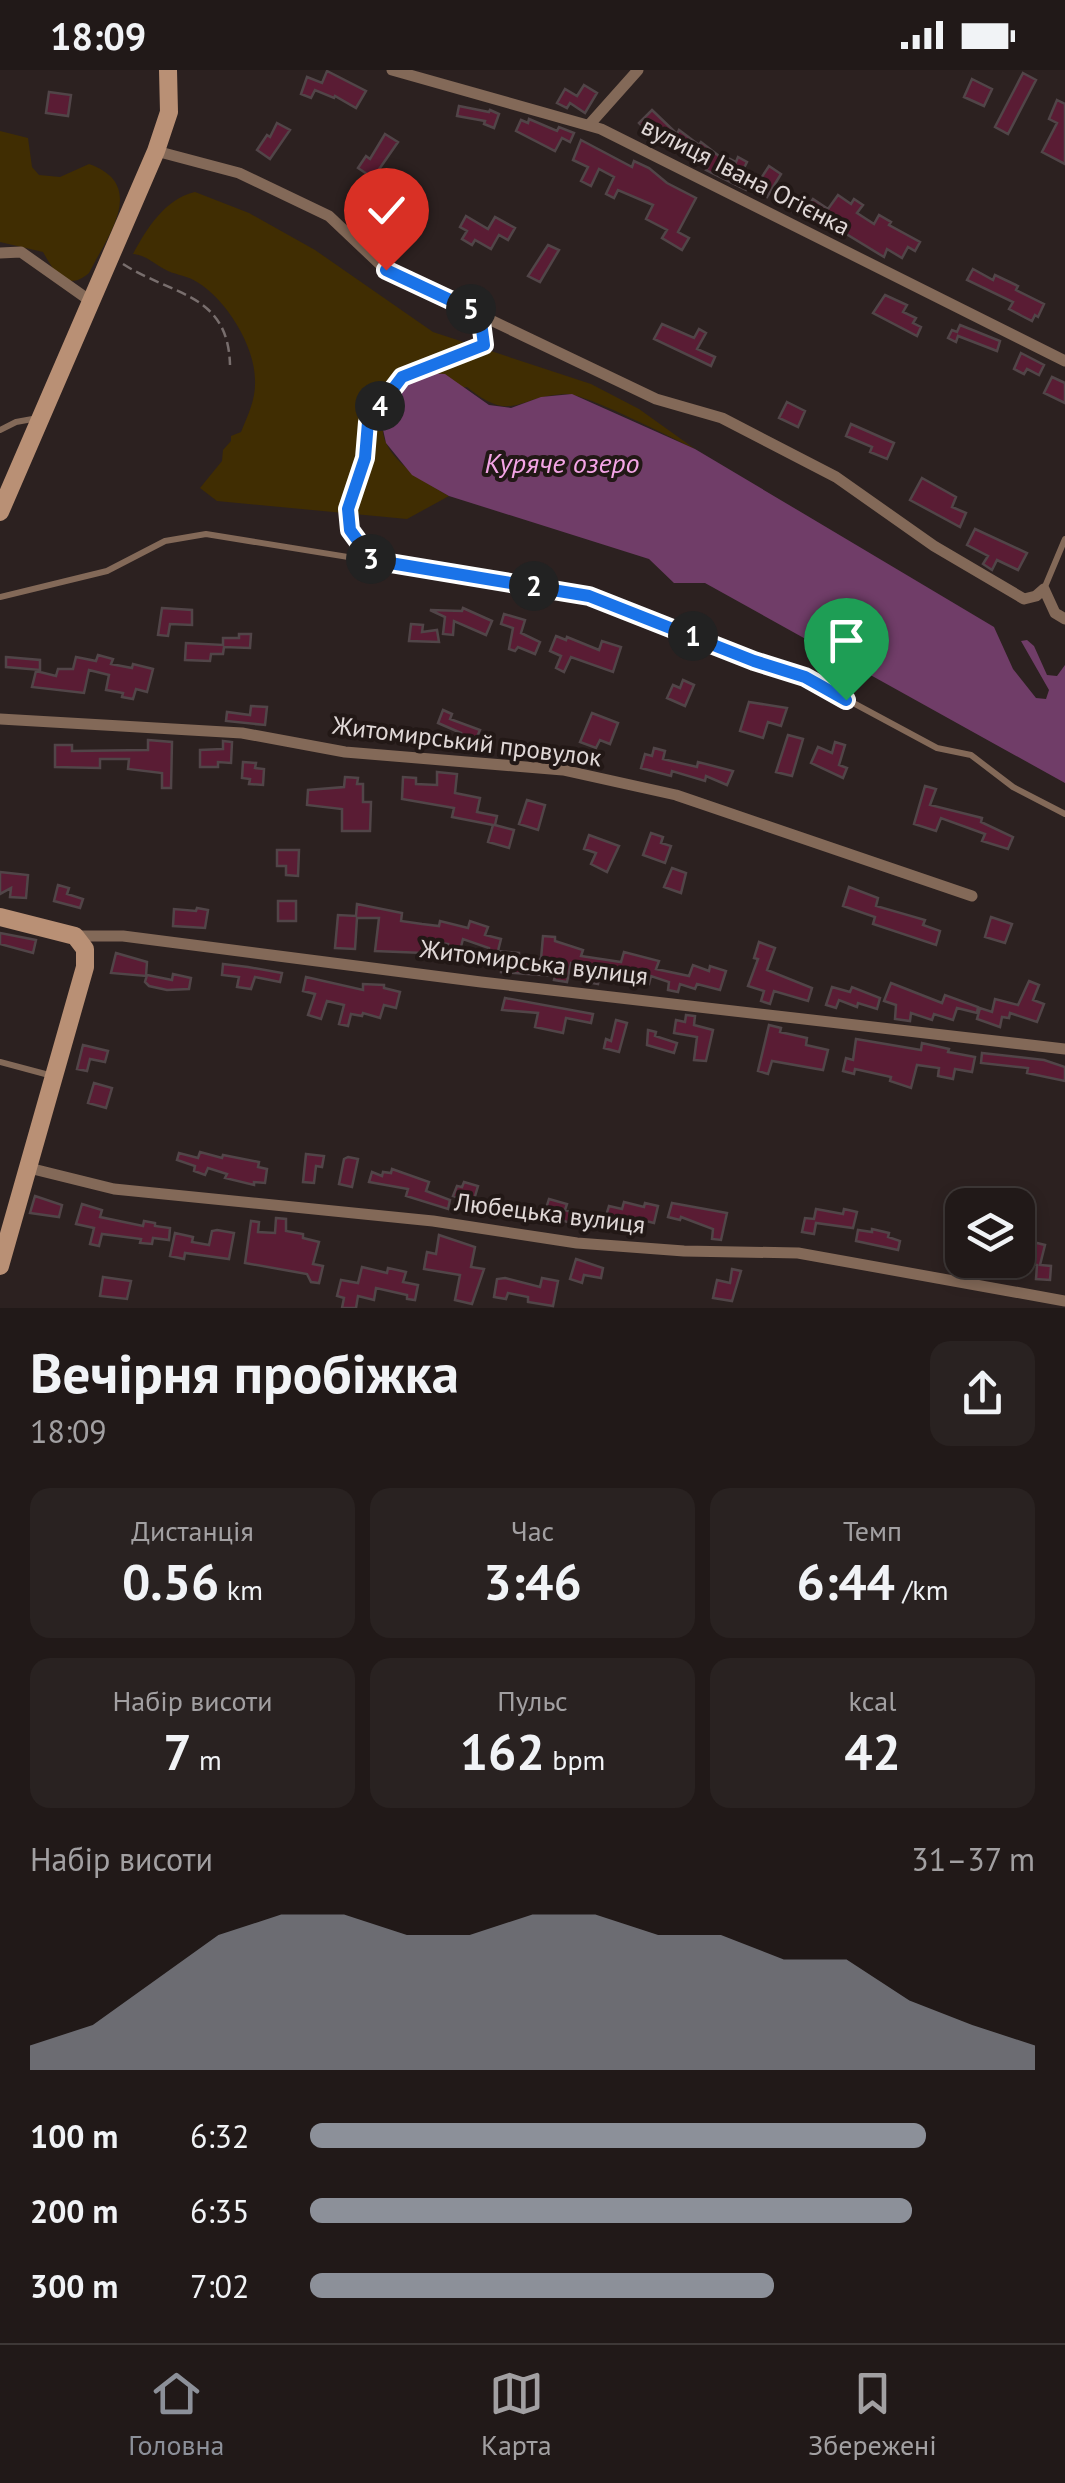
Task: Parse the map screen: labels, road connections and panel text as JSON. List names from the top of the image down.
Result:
{
  "streets": {
    "street": [
      "вулиця Івана Огієнка",
      "Житомирський провулок",
      "Житомирська вулиця",
      "Любецька вулиця"
    ]
  },
  "water": ["Куряче озеро"],
  "page": {
    "status": "18:09",
    "pins": [
      "5",
      "4",
      "3",
      "2",
      "1"
    ],
    "heading": ["Вечірня пробіжка", "18:09"],
    "stats": [
      ["Дистанція", "0.56 km"],
      ["Час", "3:46"],
      ["Темп", "6:44 /km"],
      ["Набір висоти", "7 m"],
      ["Пульс", "162 bpm"],
      ["kcal", "42"]
    ],
    "chart": ["Набір висоти", "31–37 m"],
    "list": [
      {
        "name": "100 m",
        "note": "6:32"
      },
      {
        "name": "200 m",
        "note": "6:35"
      },
      {
        "name": "300 m",
        "note": "7:02"
      }
    ],
    "tabs": ["Головна", "Карта", "Збережені"]
  }
}
